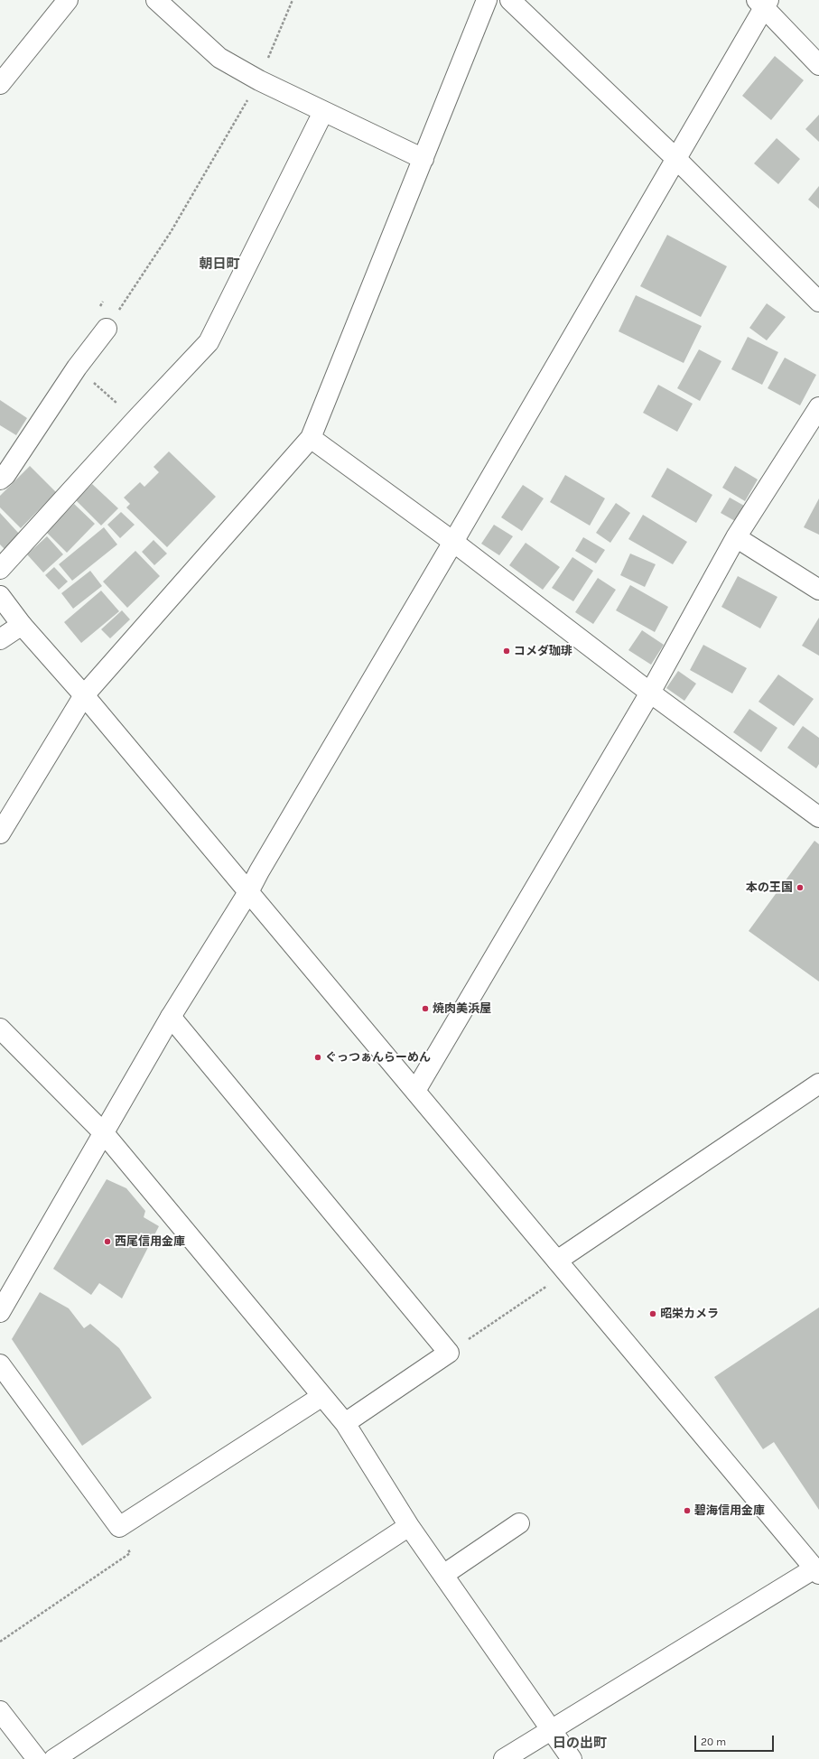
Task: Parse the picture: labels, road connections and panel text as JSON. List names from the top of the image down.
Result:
{
  "districts": ["朝日町", "日の出町"],
  "places": [
    "コメダ珈琲",
    "本の王国",
    "焼肉美浜屋",
    "ぐっつぁんらーめん",
    "西尾信用金庫",
    "昭栄カメラ",
    "碧海信用金庫"
  ],
  "scale_bar": "20 m"
}
